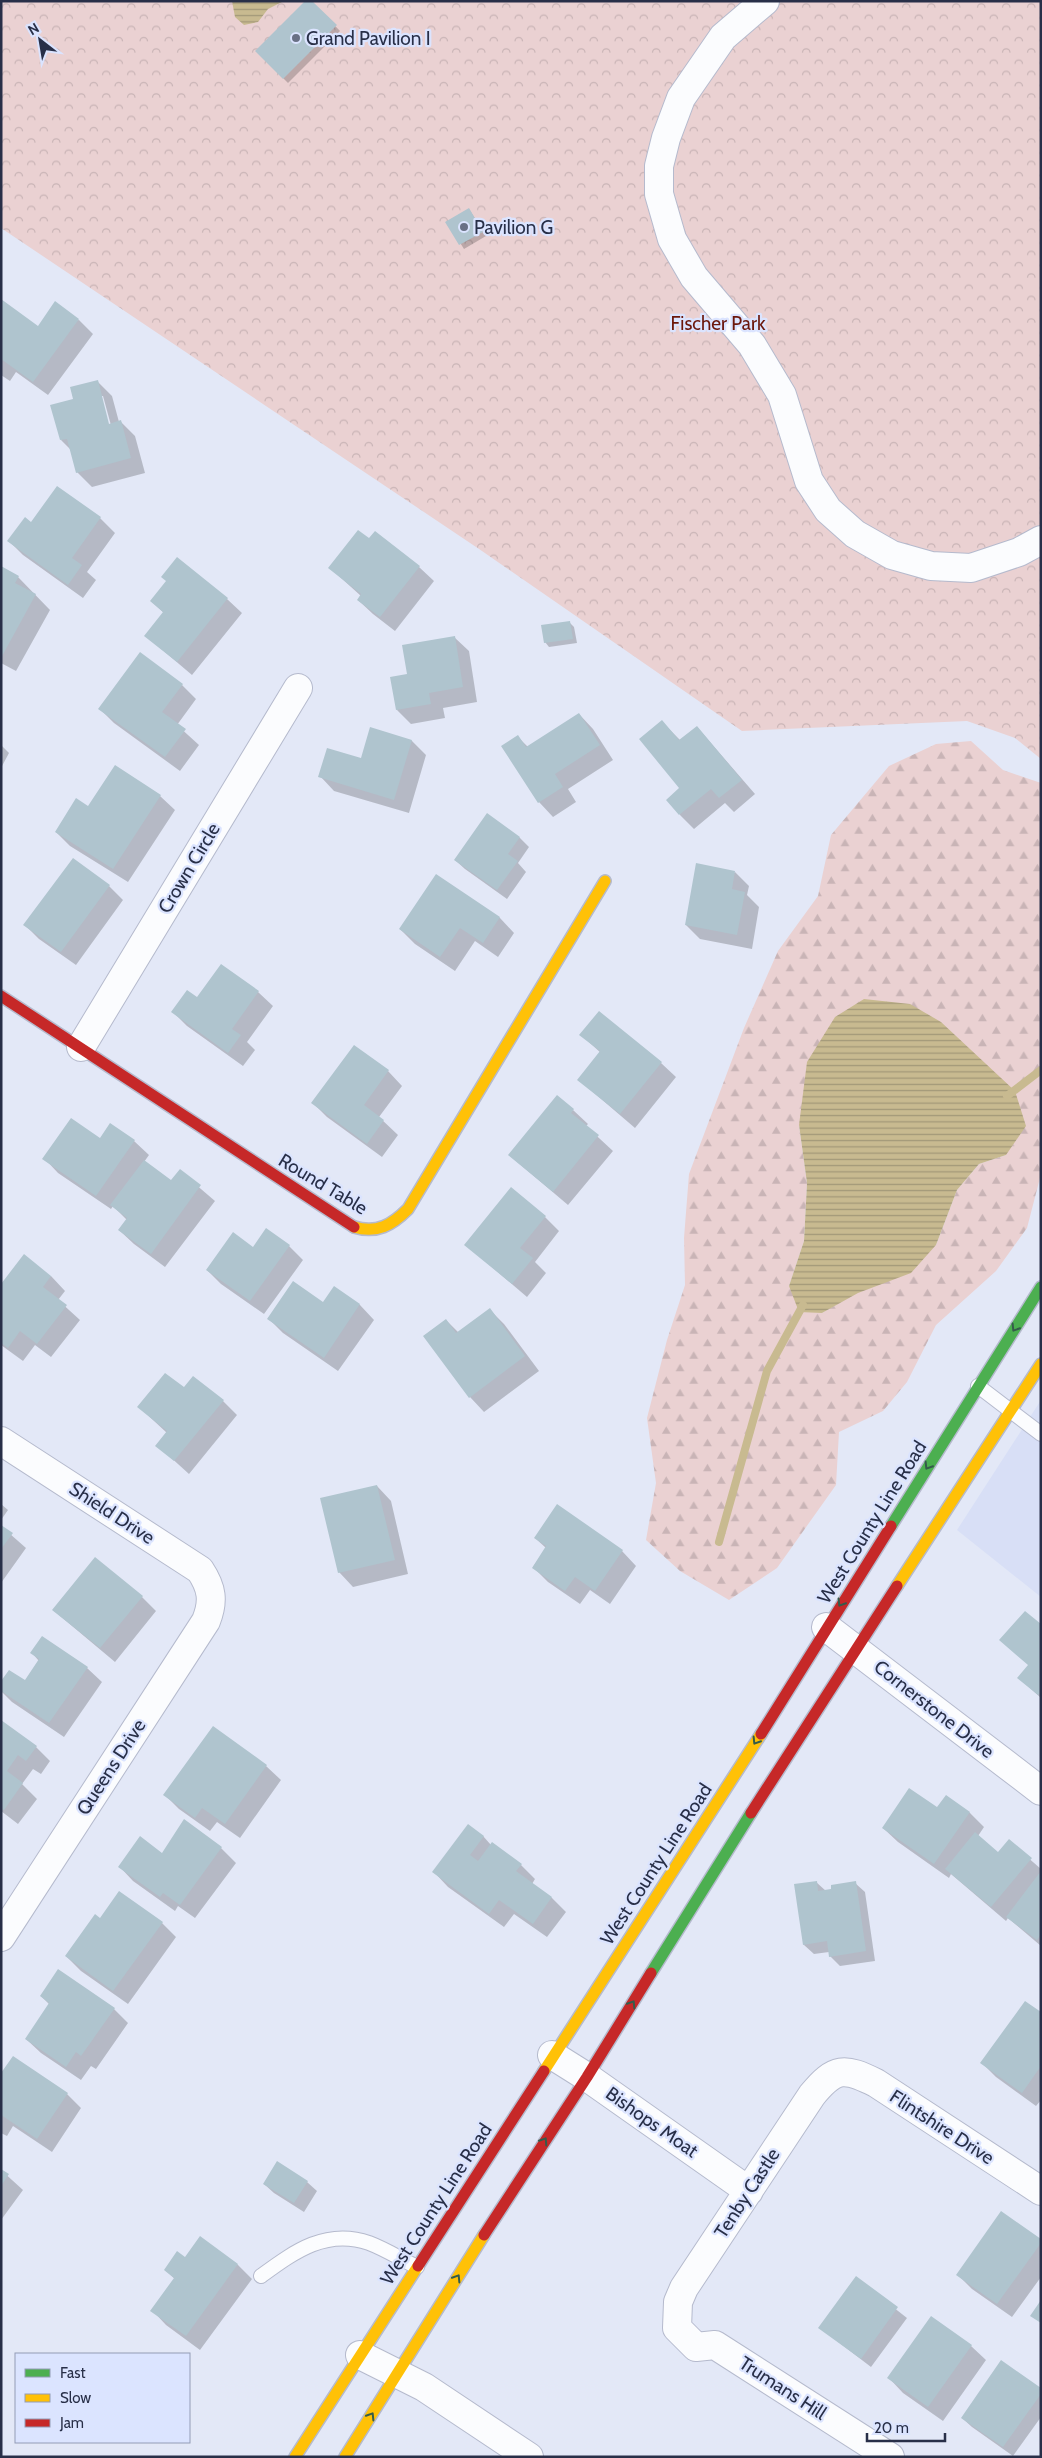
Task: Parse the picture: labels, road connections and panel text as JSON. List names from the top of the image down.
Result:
{
  "streets": {
    "main road": ["Round Table", "West County Line Road"],
    "street": [
      "Crown Circle",
      "Shield Drive",
      "Cornerstone Drive",
      "Queens Drive",
      "Bishops Moat",
      "Flintshire Drive",
      "Tenby Castle",
      "Trumans Hill"
    ]
  },
  "crossings": [
    ["Crown Circle", "Round Table"],
    ["Shield Drive", "Queens Drive"],
    ["West County Line Road", "Cornerstone Drive"],
    ["West County Line Road", "Bishops Moat"],
    ["Bishops Moat", "Tenby Castle"],
    ["Flintshire Drive", "Tenby Castle"],
    ["Tenby Castle", "Trumans Hill"]
  ],
  "parks": ["Fischer Park"],
  "places": ["Grand Pavilion I", "Pavilion G"],
  "legend": ["Fast", "Slow", "Jam"],
  "scale_bar": "20 m",
  "north": "top left"
}
